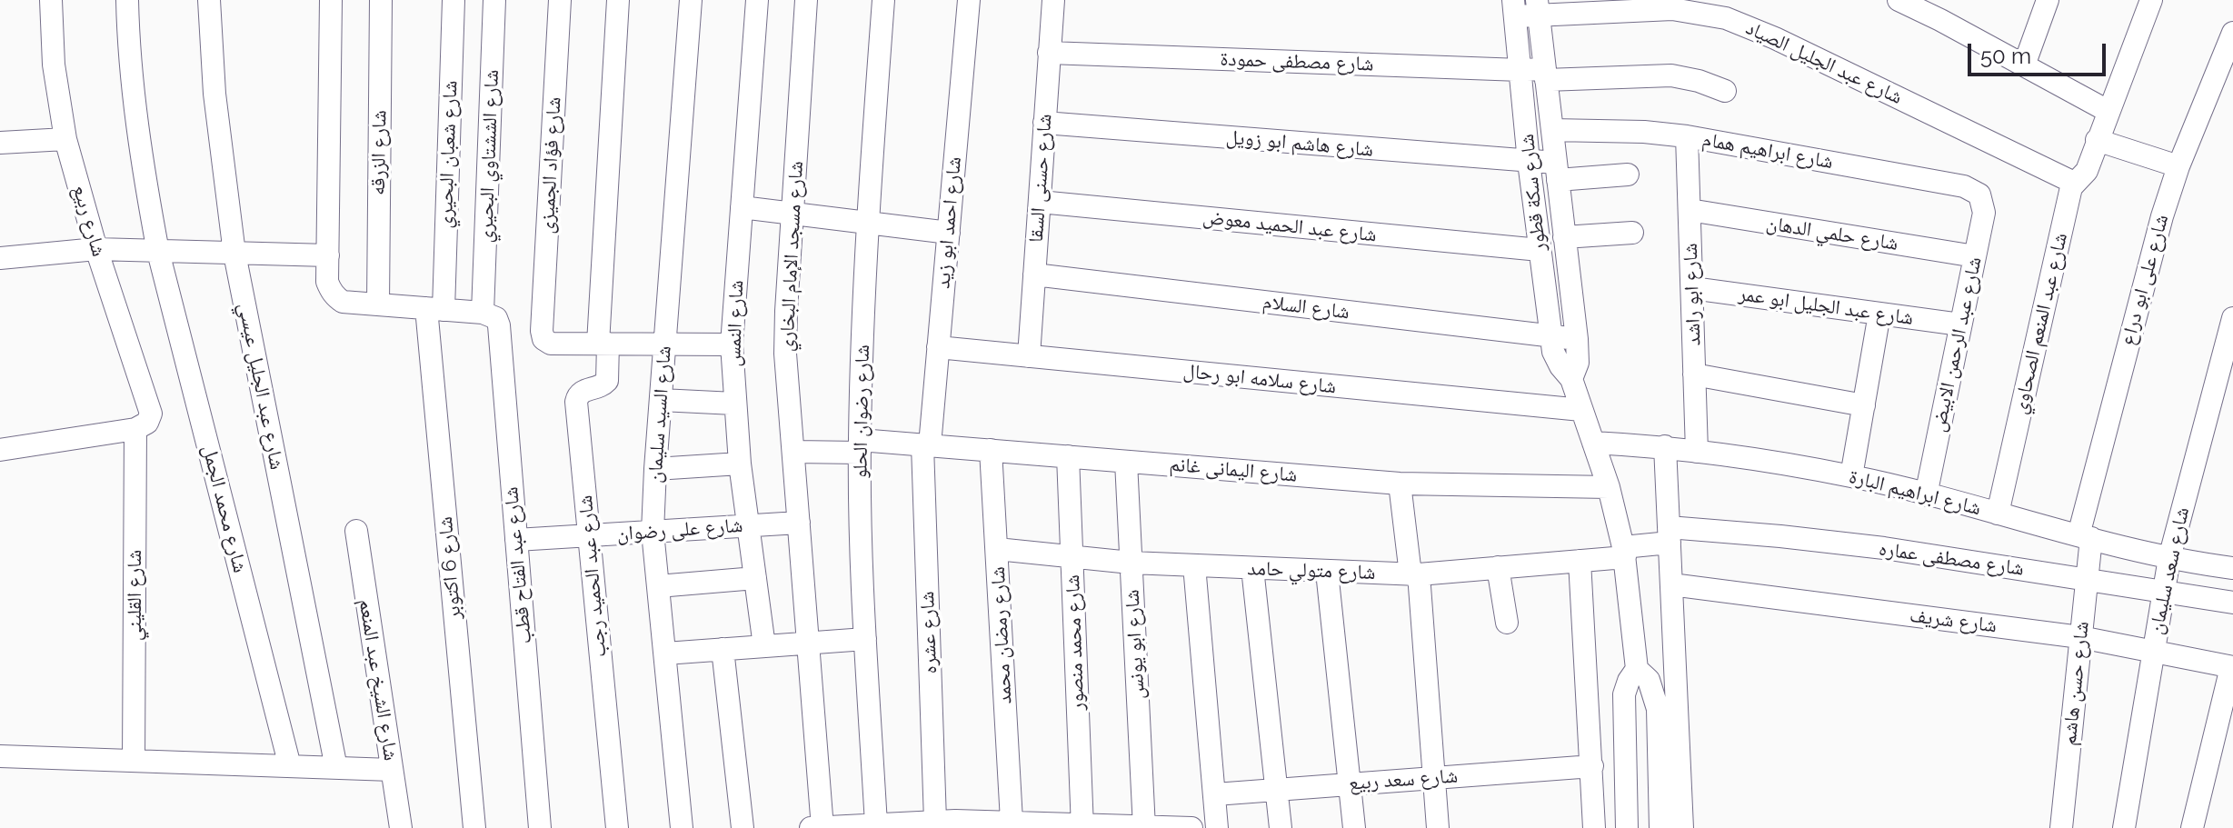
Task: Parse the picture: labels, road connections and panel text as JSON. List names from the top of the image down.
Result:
{
  "streets": {
    "street": [
      "شارع مصطفى حمودة",
      "شارع عبد الجليل الصياد",
      "شارع هاشم ابو زويل",
      "شارع ابراهيم همام",
      "شارع الزرقه",
      "شارع شعبان البحيري",
      "شارع الششتاوي البحيري",
      "شارع فؤاد الجميزى",
      "شارع حسنى السقا",
      "شارع سكة قطور",
      "شارع ربيع",
      "شارع احمد ابو زيد",
      "شارع عبد الحميد معوض",
      "شارع حلمي الدهان",
      "شارع مسجد الإمام البخاري",
      "شارع على ابو دراع",
      "شارع ابو راشد",
      "شارع عبد الجليل ابو عمر",
      "شارع السلام",
      "شارع النمس",
      "شارع عبد المنعم الصحاوي",
      "شارع عبد الرحمن الابيض",
      "شارع سلامه ابو رحال",
      "شارع عبد الجليل عيسي",
      "شارع رضوان الحلو",
      "شارع السيد سليمان",
      "شارع اليمانى غانم",
      "شارع ابراهيم البارة",
      "شارع محمد الجمل",
      "شارع على رضوان",
      "شارع مصطفى عماره",
      "شارع عبد الفتاح قطب",
      "شارع 6 اكتوبر",
      "شارع متولي حامد",
      "شارع سعد سليمان",
      "شارع عبد الحميد رجب",
      "شارع القليني",
      "شارع شريف",
      "شارع عشره",
      "شارع رمضان محمد",
      "شارع محمد منصور",
      "شارع ابو يونس",
      "شارع الشيخ عبد المنعم",
      "شارع حسن هاشم",
      "شارع سعد ربيع"
    ]
  },
  "crossings": [
    ["شارع مصطفى حمودة", "شارع حسنى السقا"],
    ["شارع مصطفى حمودة", "شارع سكة قطور"],
    ["شارع عبد الجليل الصياد", "شارع سكة قطور"],
    ["شارع عبد الجليل الصياد", "شارع عبد المنعم الصحاوي"],
    ["شارع هاشم ابو زويل", "شارع حسنى السقا"],
    ["شارع هاشم ابو زويل", "شارع سكة قطور"],
    ["شارع ابراهيم همام", "شارع سكة قطور"],
    ["شارع ابراهيم همام", "شارع ابو راشد"],
    ["شارع ابراهيم همام", "شارع عبد الرحمن الابيض"],
    ["شارع شعبان البحيري", "شارع 6 اكتوبر"],
    ["شارع الششتاوي البحيري", "شارع عبد الفتاح قطب"],
    ["شارع فؤاد الجميزى", "شارع عبد الحميد رجب"],
    ["شارع حسنى السقا", "شارع عبد الحميد معوض"],
    ["شارع حسنى السقا", "شارع السلام"],
    ["شارع حسنى السقا", "شارع سلامه ابو رحال"],
    ["شارع سكة قطور", "شارع عبد الحميد معوض"],
    ["شارع سكة قطور", "شارع السلام"],
    ["شارع سكة قطور", "شارع سلامه ابو رحال"],
    ["شارع سكة قطور", "شارع اليمانى غانم"],
    ["شارع سكة قطور", "شارع ابراهيم البارة"],
    ["شارع سكة قطور", "شارع مصطفى عماره"],
    ["شارع سكة قطور", "شارع متولي حامد"],
    ["شارع ربيع", "شارع القليني"],
    ["شارع احمد ابو زيد", "شارع سلامه ابو رحال"],
    ["شارع احمد ابو زيد", "شارع اليمانى غانم"],
    ["شارع احمد ابو زيد", "شارع عشره"],
    ["شارع حلمي الدهان", "شارع ابو راشد"],
    ["شارع حلمي الدهان", "شارع عبد الرحمن الابيض"],
    ["شارع مسجد الإمام البخاري", "شارع اليمانى غانم"],
    ["شارع مسجد الإمام البخاري", "شارع على رضوان"],
    ["شارع على ابو دراع", "شارع ابراهيم البارة"],
    ["شارع على ابو دراع", "شارع حسن هاشم"],
    ["شارع ابو راشد", "شارع عبد الجليل ابو عمر"],
    ["شارع ابو راشد", "شارع ابراهيم البارة"],
    ["شارع عبد الجليل ابو عمر", "شارع عبد الرحمن الابيض"],
    ["شارع النمس", "شارع على رضوان"],
    ["شارع عبد المنعم الصحاوي", "شارع ابراهيم البارة"],
    ["شارع عبد الرحمن الابيض", "شارع ابراهيم البارة"],
    ["شارع رضوان الحلو", "شارع اليمانى غانم"],
    ["شارع السيد سليمان", "شارع على رضوان"],
    ["شارع اليمانى غانم", "شارع عشره"],
    ["شارع اليمانى غانم", "شارع رمضان محمد"],
    ["شارع اليمانى غانم", "شارع محمد منصور"],
    ["شارع اليمانى غانم", "شارع ابو يونس"],
    ["شارع ابراهيم البارة", "شارع سعد سليمان"],
    ["شارع ابراهيم البارة", "شارع حسن هاشم"],
    ["شارع على رضوان", "شارع عبد الفتاح قطب"],
    ["شارع على رضوان", "شارع عبد الحميد رجب"],
    ["شارع مصطفى عماره", "شارع متولي حامد"],
    ["شارع مصطفى عماره", "شارع سعد سليمان"],
    ["شارع مصطفى عماره", "شارع حسن هاشم"],
    ["شارع متولي حامد", "شارع رمضان محمد"],
    ["شارع متولي حامد", "شارع محمد منصور"],
    ["شارع متولي حامد", "شارع ابو يونس"],
    ["شارع سعد سليمان", "شارع شريف"],
    ["شارع شريف", "شارع حسن هاشم"]
  ],
  "scale_bar": "50 m"
}
